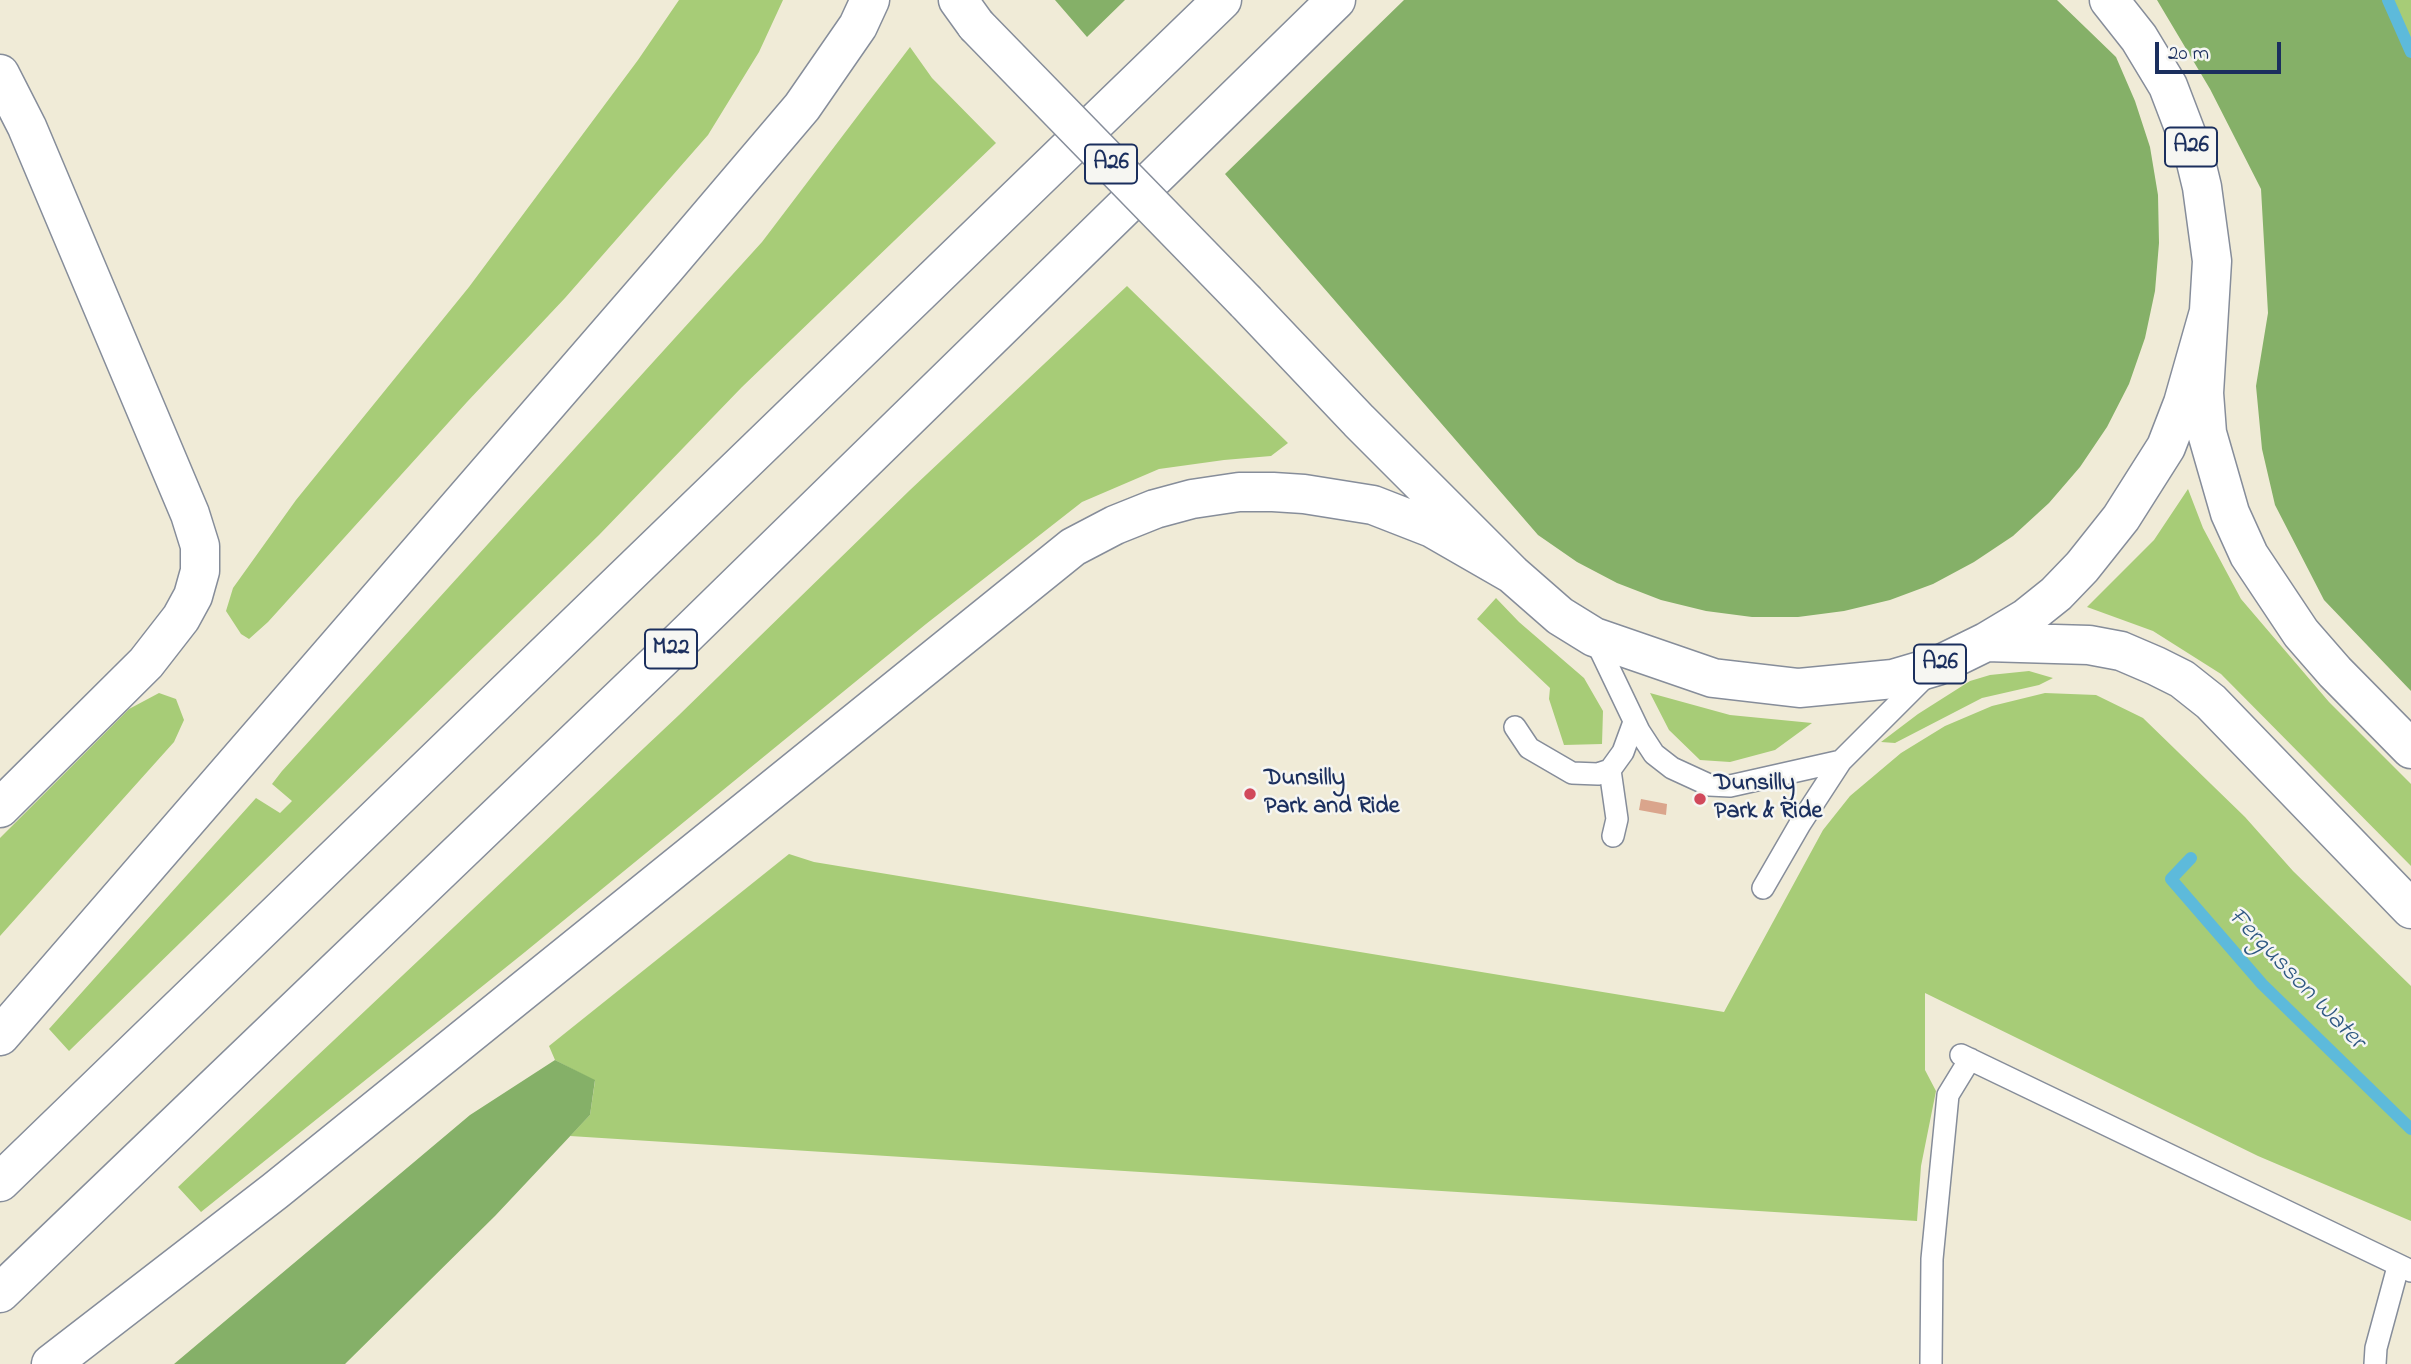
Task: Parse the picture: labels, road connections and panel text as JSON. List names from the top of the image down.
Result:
{
  "streets": {
    "main road": ["A26", "M22"]
  },
  "water": ["Fergusson Water"],
  "places": ["Dunsilly Park and Ride", "Dunsilly Park & Ride"],
  "scale_bar": "20 m"
}
